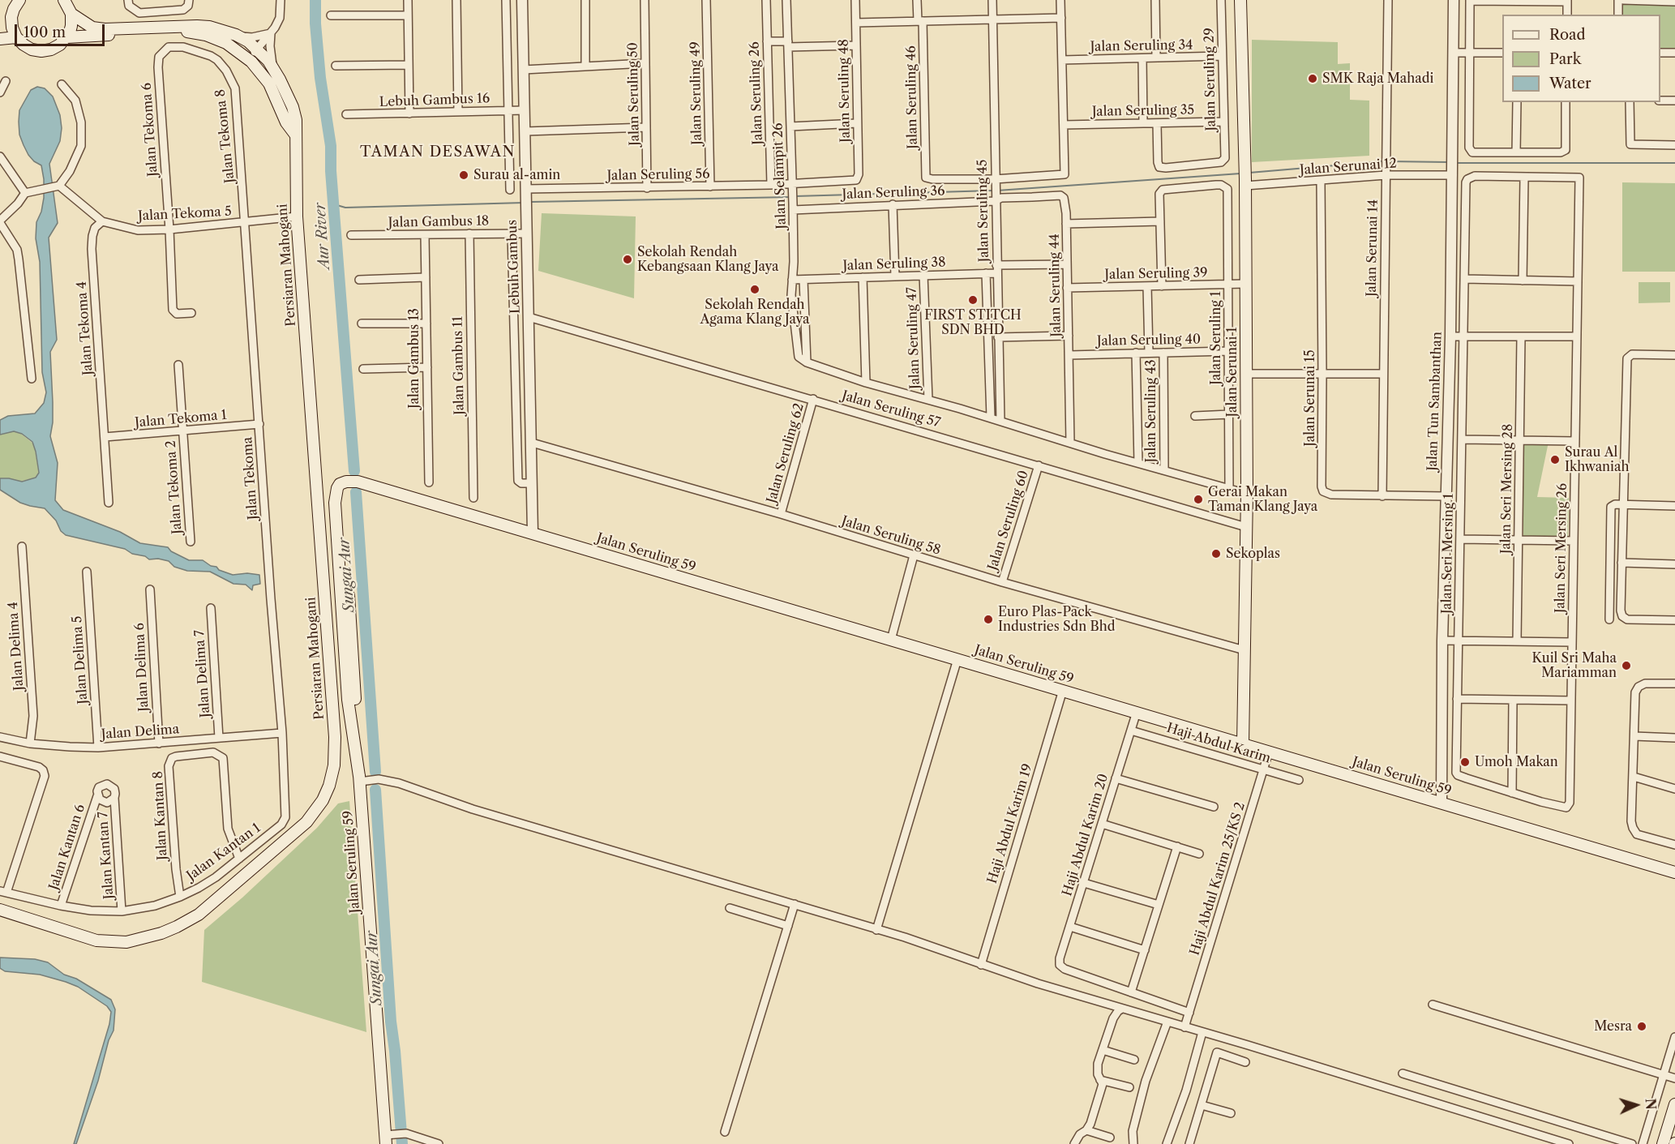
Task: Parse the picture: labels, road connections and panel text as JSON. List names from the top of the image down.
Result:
{
  "streets": {
    "main road": ["Persiaran Mahogani", "Jalan Serunai 1", "Jalan Seruling 59"],
    "street": [
      "Jalan Seruling 34",
      "Jalan Seruling 29",
      "Jalan Seruling 48",
      "Jalan Seruling 49",
      "Jalan Seruling 26",
      "Jalan Seruling 50",
      "Jalan Seruling 46",
      "Lebuh Gambus 16",
      "Jalan Seruling 35",
      "Jalan Tekoma 6",
      "Jalan Tekoma 8",
      "Jalan Serunai 12",
      "Jalan Seruling 56",
      "Jalan Selampit 26",
      "Jalan Seruling 36",
      "Jalan Seruling 45",
      "Jalan Tekoma 5",
      "Jalan Gambus 18",
      "Jalan Serunai 14",
      "Jalan Seruling 38",
      "Lebuh Gambus",
      "Jalan Seruling 39",
      "Jalan Seruling 44",
      "Jalan Tekoma 4",
      "Jalan Seruling 47",
      "Jalan Seruling 1",
      "Jalan Seruling 40",
      "Jalan Gambus 13",
      "Jalan Gambus 11",
      "Jalan Serunai 15",
      "Jalan Tun Sambanthan",
      "Jalan Seruling 57",
      "Jalan Seruling 43",
      "Jalan Tekoma 1",
      "Jalan Seruling 62",
      "Jalan Tekoma",
      "Jalan Tekoma 2",
      "Jalan Seri Mersing 28",
      "Jalan Seruling 60",
      "Jalan Seruling 58",
      "Jalan Seri Mersing 26",
      "Jalan Seri Mersing 1",
      "Jalan Delima 4",
      "Jalan Delima 5",
      "Jalan Delima 6",
      "Jalan Delima 7",
      "Jalan Delima",
      "Haji Abdul Karim",
      "Jalan Kantan 8",
      "Haji Abdul Karim 19",
      "Haji Abdul Karim 20",
      "Jalan Kantan 6",
      "Jalan Kantan 1",
      "Jalan Kantan 7",
      "Haji Abdul Karim 25/KS 2"
    ]
  },
  "crossings": [
    ["Jalan Seruling 34", "Jalan Seruling 29"],
    ["Jalan Seruling 29", "Jalan Seruling 35"],
    ["Jalan Seruling 48", "Jalan Seruling 56"],
    ["Jalan Seruling 49", "Jalan Seruling 56"],
    ["Jalan Seruling 26", "Jalan Seruling 56"],
    ["Jalan Seruling 50", "Jalan Seruling 56"],
    ["Jalan Seruling 46", "Jalan Seruling 45"],
    ["Lebuh Gambus 16", "Lebuh Gambus"],
    ["Jalan Tekoma 6", "Jalan Tekoma 8"],
    ["Jalan Tekoma 6", "Jalan Tekoma 5"],
    ["Jalan Tekoma 8", "Jalan Tekoma 5"],
    ["Jalan Tekoma 8", "Jalan Tekoma"],
    ["Jalan Serunai 12", "Jalan Serunai 14"],
    ["Jalan Serunai 12", "Jalan Serunai 1"],
    ["Jalan Serunai 12", "Jalan Serunai 15"],
    ["Jalan Serunai 12", "Jalan Tun Sambanthan"],
    ["Jalan Seruling 56", "Jalan Selampit 26"],
    ["Jalan Seruling 56", "Lebuh Gambus"],
    ["Jalan Selampit 26", "Jalan Seruling 36"],
    ["Jalan Selampit 26", "Jalan Seruling 38"],
    ["Jalan Selampit 26", "Jalan Seruling 57"],
    ["Jalan Seruling 36", "Jalan Seruling 45"],
    ["Jalan Seruling 36", "Jalan Seruling 44"],
    ["Jalan Seruling 45", "Jalan Seruling 38"],
    ["Jalan Seruling 45", "Jalan Seruling 44"],
    ["Jalan Seruling 45", "Jalan Seruling 57"],
    ["Jalan Tekoma 5", "Persiaran Mahogani"],
    ["Jalan Tekoma 5", "Jalan Tekoma 4"],
    ["Jalan Tekoma 5", "Jalan Tekoma"],
    ["Jalan Gambus 18", "Lebuh Gambus"],
    ["Jalan Gambus 18", "Jalan Gambus 13"],
    ["Jalan Gambus 18", "Jalan Gambus 11"],
    ["Jalan Serunai 14", "Jalan Serunai 15"],
    ["Jalan Seruling 38", "Jalan Seruling 44"],
    ["Jalan Seruling 38", "Jalan Seruling 47"],
    ["Lebuh Gambus", "Jalan Seruling 57"],
    ["Lebuh Gambus", "Jalan Seruling 58"],
    ["Lebuh Gambus", "Jalan Seruling 59"],
    ["Jalan Seruling 39", "Jalan Seruling 44"],
    ["Jalan Seruling 39", "Jalan Seruling 1"],
    ["Jalan Seruling 39", "Jalan Serunai 1"],
    ["Jalan Seruling 44", "Jalan Seruling 40"],
    ["Jalan Seruling 44", "Jalan Seruling 57"],
    ["Jalan Tekoma 4", "Jalan Tekoma 1"],
    ["Jalan Seruling 47", "Jalan Seruling 57"],
    ["Jalan Seruling 1", "Jalan Seruling 40"],
    ["Jalan Seruling 1", "Jalan Seruling 57"],
    ["Jalan Seruling 40", "Jalan Seruling 43"],
    ["Jalan Serunai 1", "Jalan Seruling 57"],
    ["Jalan Serunai 1", "Jalan Seruling 58"],
    ["Jalan Serunai 1", "Jalan Seruling 59"],
    ["Jalan Serunai 15", "Jalan Tun Sambanthan"],
    ["Jalan Tun Sambanthan", "Jalan Seruling 59"],
    ["Jalan Tun Sambanthan", "Jalan Seri Mersing 1"],
    ["Jalan Seruling 57", "Jalan Seruling 43"],
    ["Jalan Seruling 57", "Jalan Seruling 62"],
    ["Jalan Seruling 57", "Jalan Seruling 60"],
    ["Jalan Tekoma 1", "Jalan Tekoma"],
    ["Jalan Tekoma 1", "Jalan Tekoma 2"],
    ["Jalan Seruling 62", "Jalan Seruling 58"],
    ["Jalan Tekoma", "Jalan Delima"],
    ["Jalan Tekoma", "Jalan Kantan 1"],
    ["Jalan Seruling 60", "Jalan Seruling 58"],
    ["Jalan Seri Mersing 26", "Jalan Seri Mersing 1"],
    ["Jalan Seruling 59", "Haji Abdul Karim 19"],
    ["Jalan Seruling 59", "Haji Abdul Karim 20"],
    ["Jalan Seruling 59", "Haji Abdul Karim 25/KS 2"],
    ["Jalan Delima 4", "Jalan Delima"],
    ["Jalan Delima 5", "Jalan Delima"],
    ["Jalan Delima 6", "Jalan Delima"],
    ["Jalan Delima 7", "Jalan Delima"],
    ["Haji Abdul Karim", "Haji Abdul Karim 20"],
    ["Haji Abdul Karim", "Haji Abdul Karim 25/KS 2"],
    ["Jalan Kantan 8", "Jalan Kantan 1"],
    ["Jalan Kantan 6", "Jalan Kantan 1"],
    ["Jalan Kantan 6", "Jalan Kantan 7"],
    ["Jalan Kantan 1", "Jalan Kantan 7"]
  ],
  "districts": ["TAMAN DESAWAN"],
  "water": ["Aur River", "Sungai Aur"],
  "places": [
    "SMK Raja Mahadi",
    "Surau al-amin",
    "Sekolah Rendah Kebangsaan Klang Jaya",
    "Sekolah Rendah Agama Klang Jaya",
    "FIRST STITCH SDN BHD",
    "Surau Al Ikhwaniah",
    "Gerai Makan Taman Klang Jaya",
    "Sekoplas",
    "Euro Plas-Pack Industries Sdn Bhd",
    "Kuil Sri Maha Mariamman",
    "Umoh Makan",
    "Mesra"
  ],
  "legend": ["Road", "Park", "Water"],
  "scale_bar": "100 m",
  "north": "right"
}
